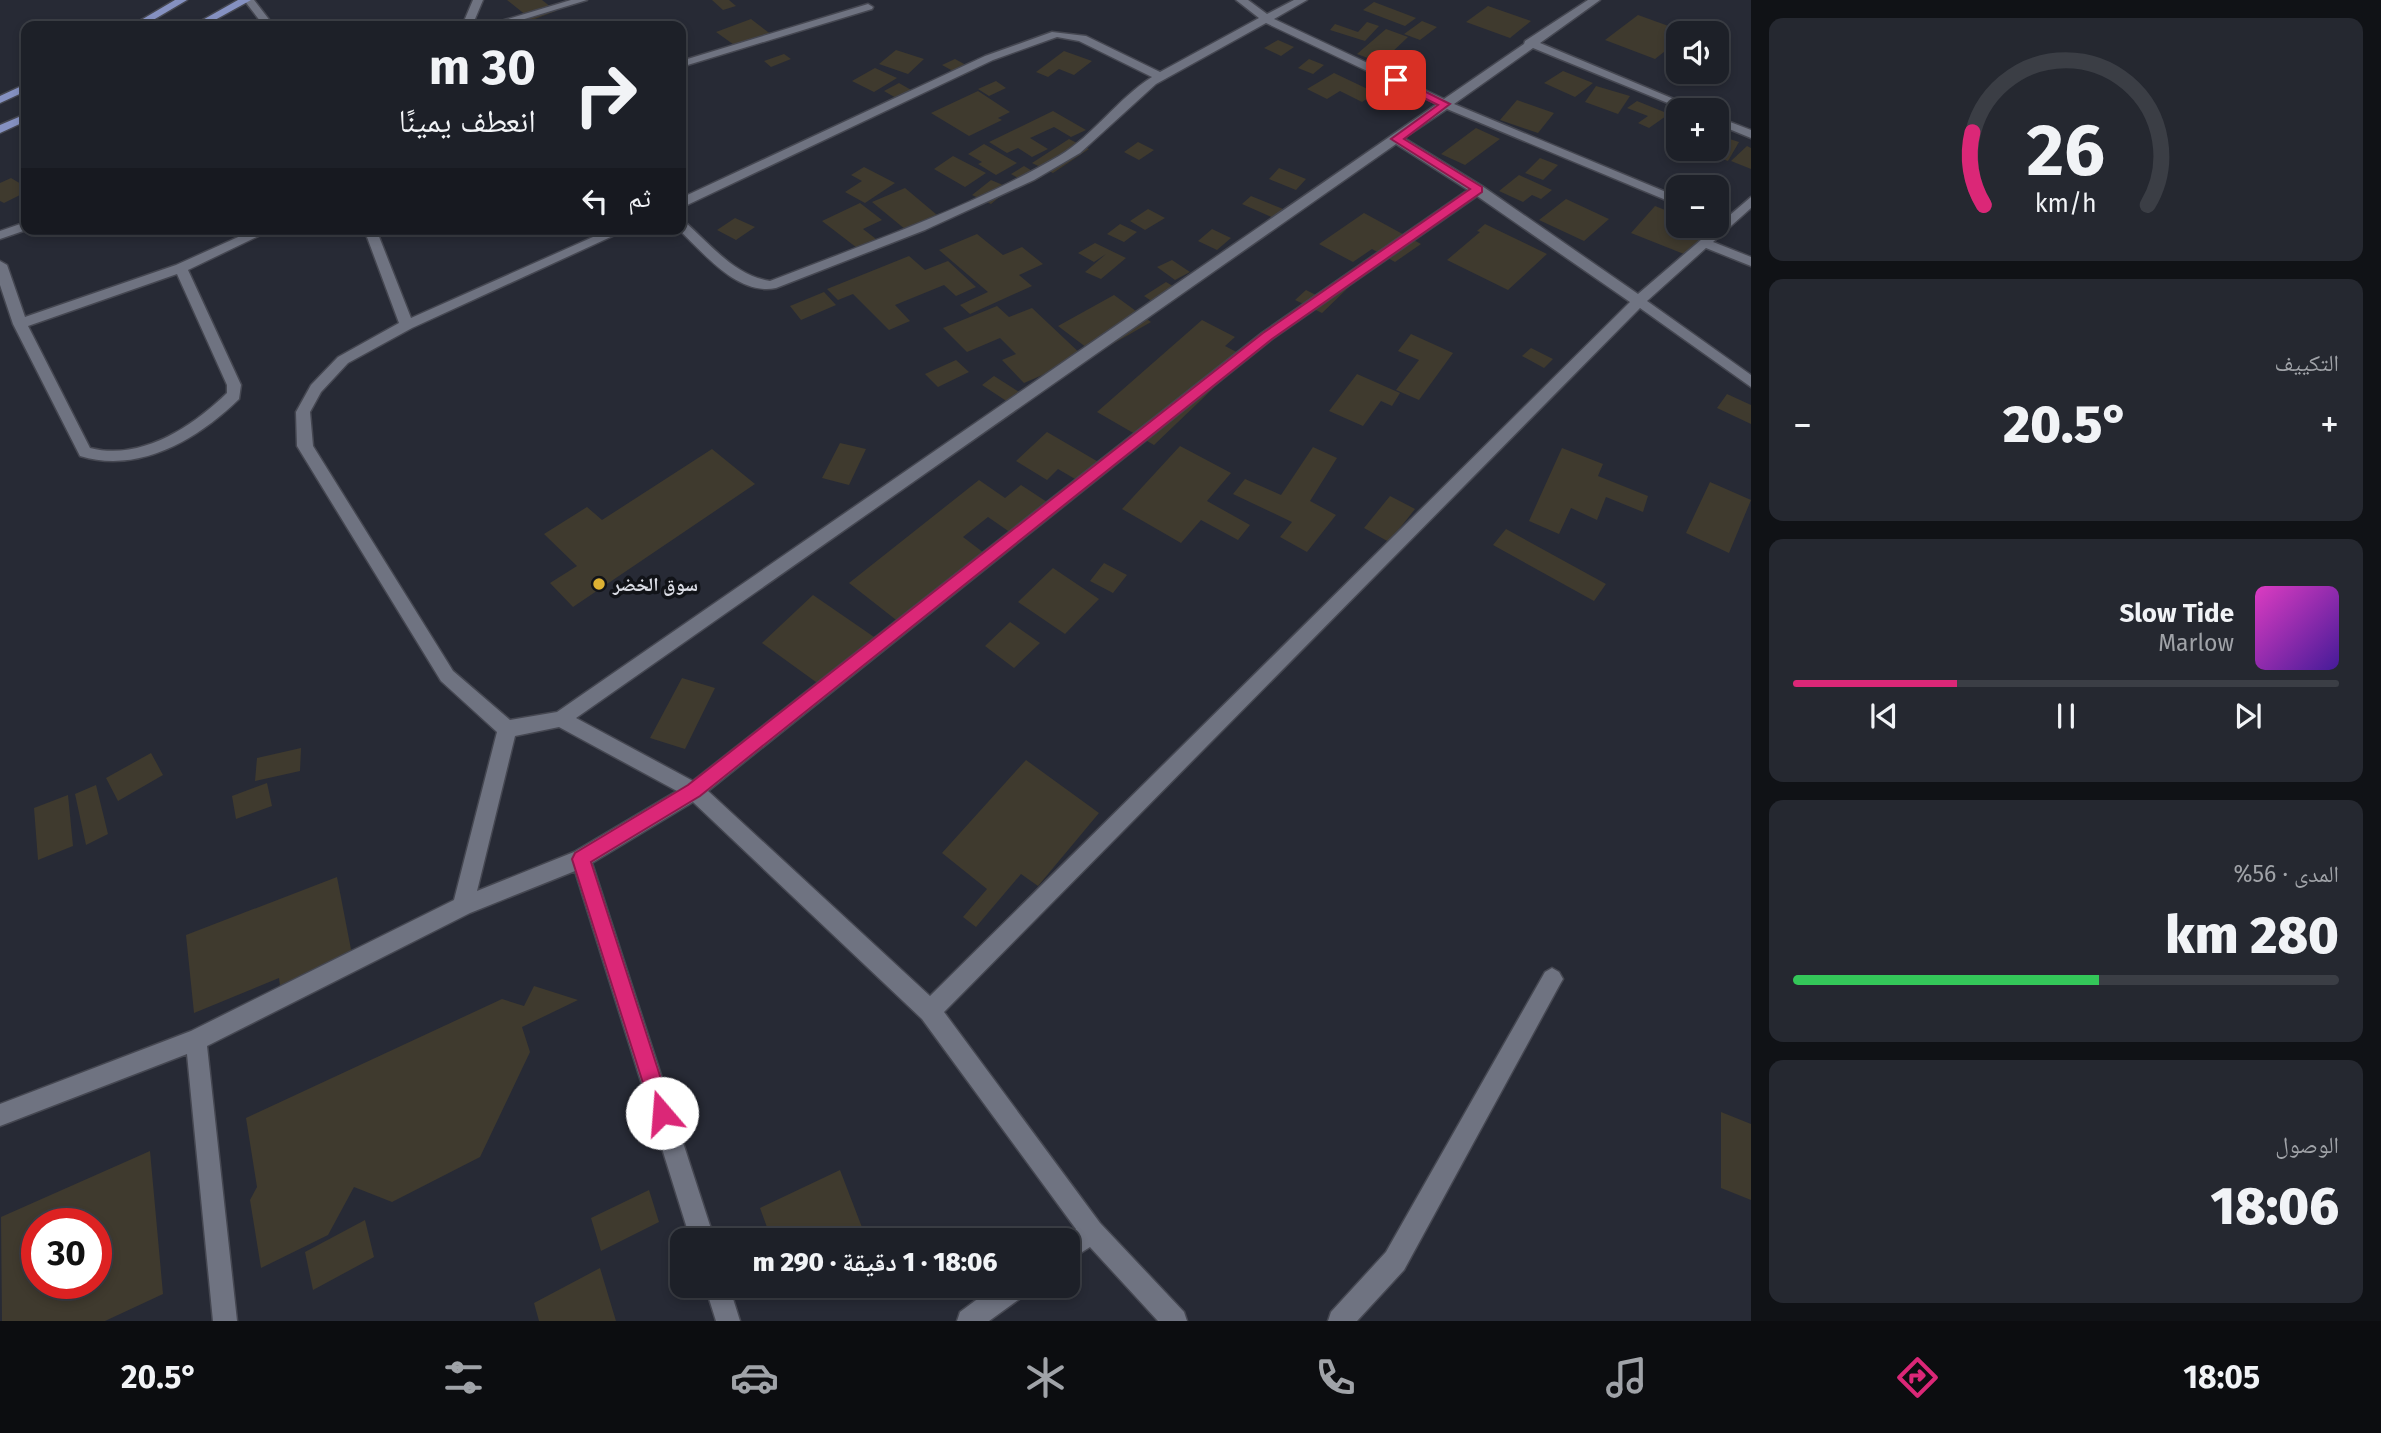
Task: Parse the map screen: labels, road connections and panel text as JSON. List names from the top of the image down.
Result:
{
  "places": ["سوق الخضر"],
  "page": {
    "map_buttons": ["+", "−"],
    "turn": ["30 m", "انعطف يمينًا"],
    "then": "ثم",
    "tile": [
      "التكييف",
      ["المدى · 56%", "280 km"],
      ["الوصول", "18:06"]
    ],
    "heat": ["−", "20.5°", "+"],
    "song": ["Slow Tide", "Marlow"],
    "limit": "30",
    "trip": "18:06 · 1 دقيقة · 290 m",
    "tabs": ["18:05", "20.5°"],
    "gauge": ["26", "km/h"]
  }
}
